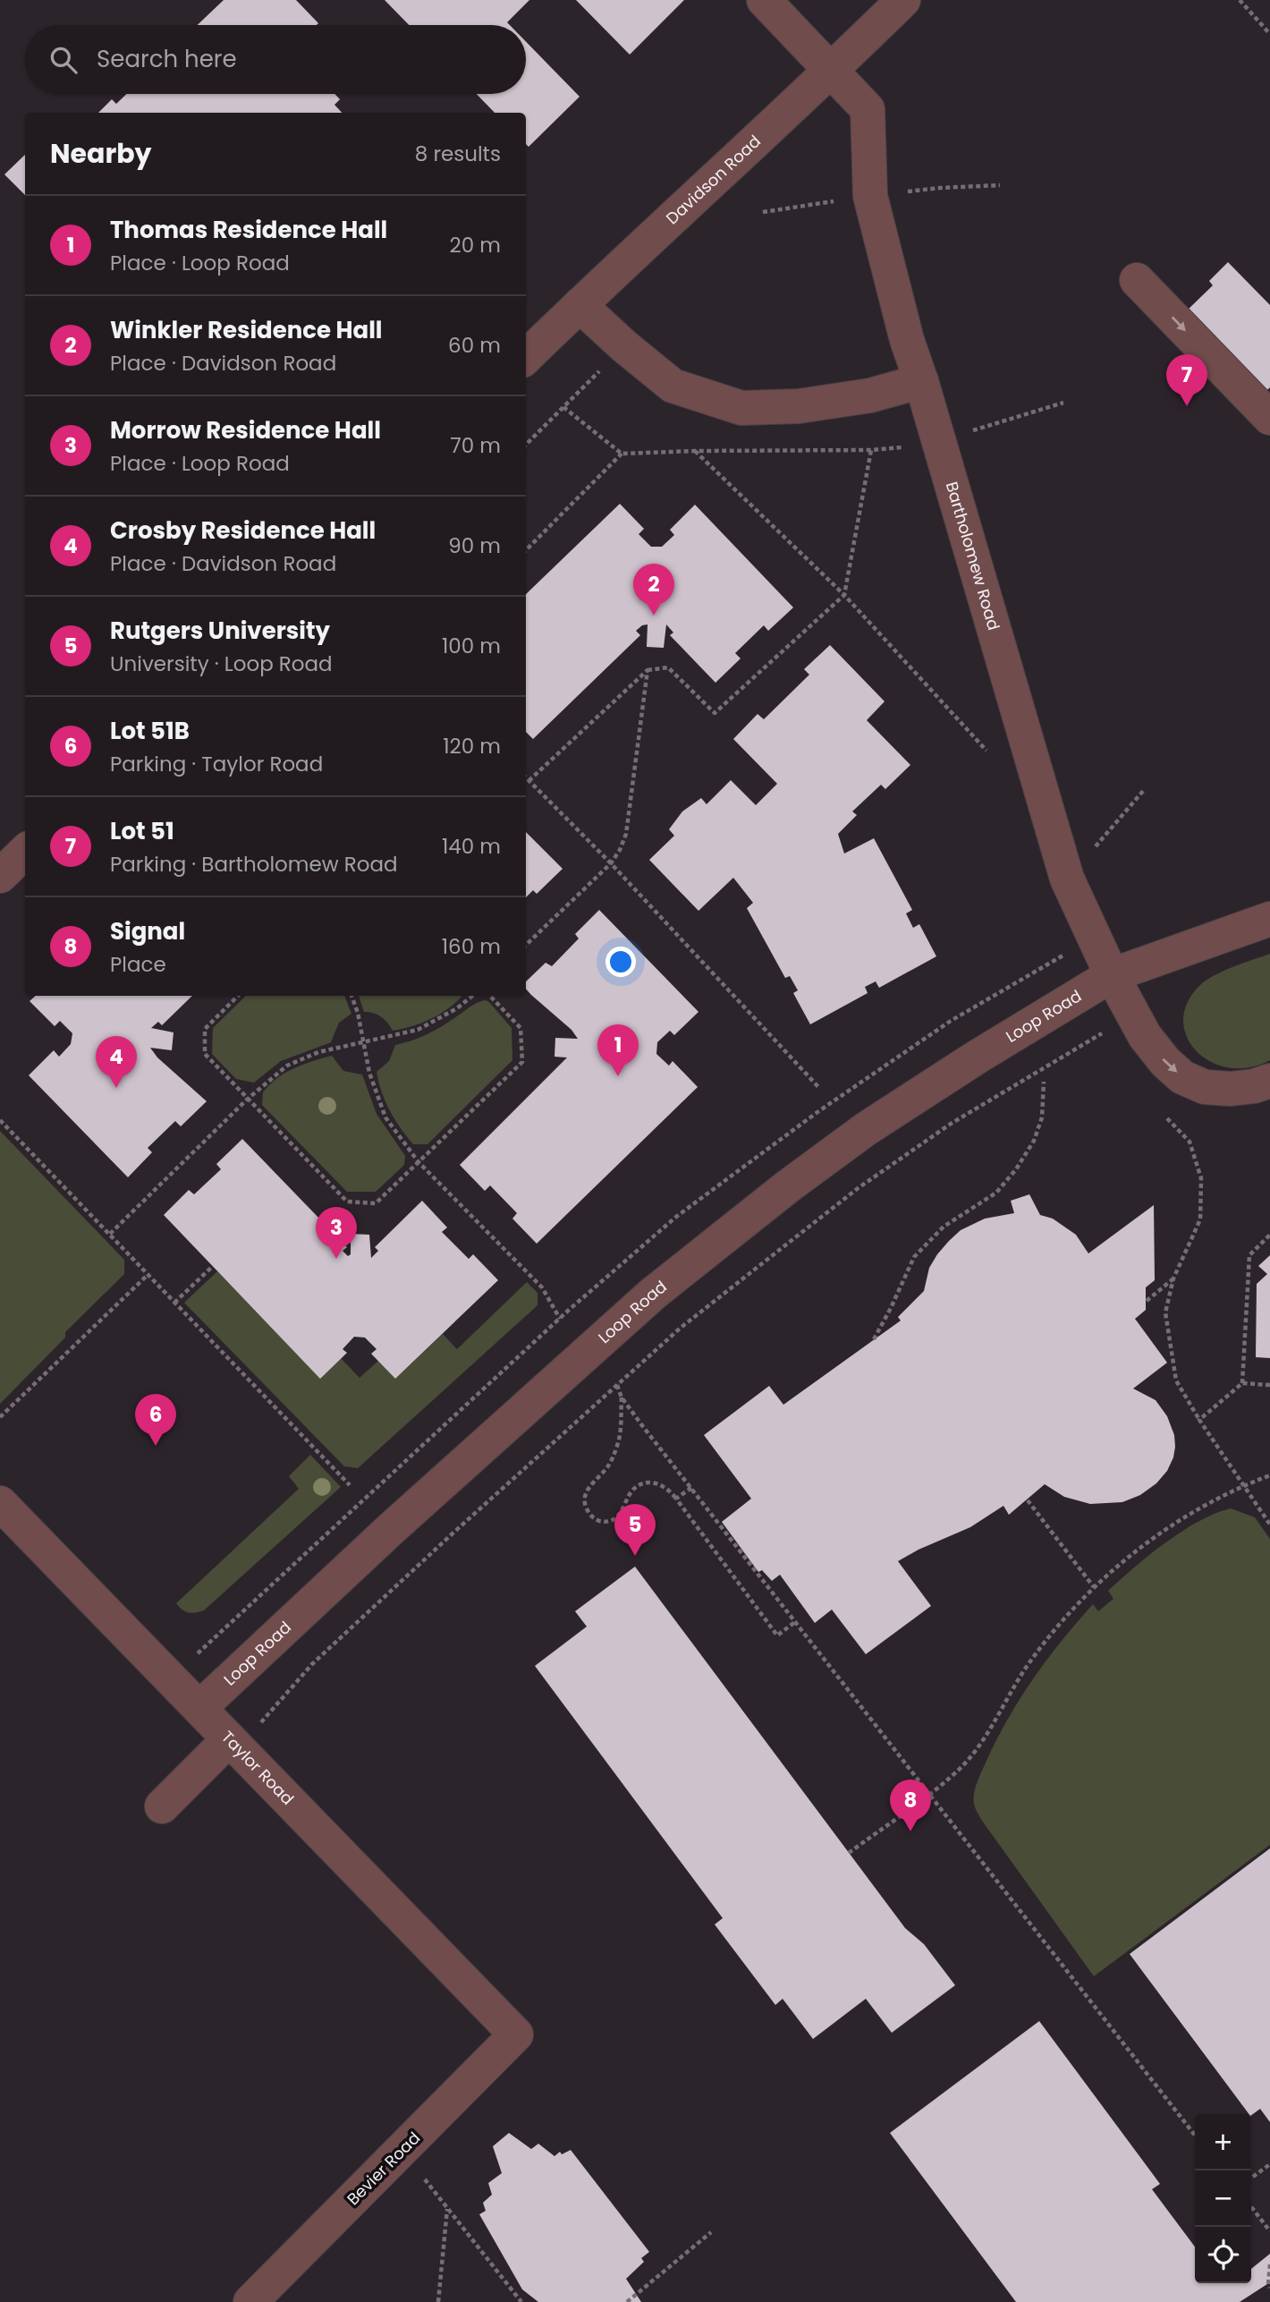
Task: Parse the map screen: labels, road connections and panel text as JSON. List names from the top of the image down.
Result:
{
  "streets": {
    "street": [
      "Davidson Road",
      "Bartholomew Road",
      "Loop Road",
      "Taylor Road",
      "Bevier Road"
    ]
  },
  "crossings": [
    ["Davidson Road", "Bartholomew Road"],
    ["Bartholomew Road", "Loop Road"],
    ["Loop Road", "Taylor Road"],
    ["Taylor Road", "Bevier Road"]
  ],
  "page": {
    "search": "Search here",
    "heading": ["Nearby", "8 results"],
    "list": [
      {
        "mark": "1",
        "name": "Thomas Residence Hall",
        "note": "Place · Loop Road",
        "value": "20 m"
      },
      {
        "mark": "2",
        "name": "Winkler Residence Hall",
        "note": "Place · Davidson Road",
        "value": "60 m"
      },
      {
        "mark": "3",
        "name": "Morrow Residence Hall",
        "note": "Place · Loop Road",
        "value": "70 m"
      },
      {
        "mark": "4",
        "name": "Crosby Residence Hall",
        "note": "Place · Davidson Road",
        "value": "90 m"
      },
      {
        "mark": "5",
        "name": "Rutgers University",
        "note": "University · Loop Road",
        "value": "100 m"
      },
      {
        "mark": "6",
        "name": "Lot 51B",
        "note": "Parking · Taylor Road",
        "value": "120 m"
      },
      {
        "mark": "7",
        "name": "Lot 51",
        "note": "Parking · Bartholomew Road",
        "value": "140 m"
      },
      {
        "mark": "8",
        "name": "Signal",
        "note": "Place",
        "value": "160 m"
      }
    ],
    "pins": [
      "7",
      "2",
      "1",
      "4",
      "3",
      "6",
      "5",
      "8"
    ],
    "map_buttons": ["+", "−"]
  }
}
